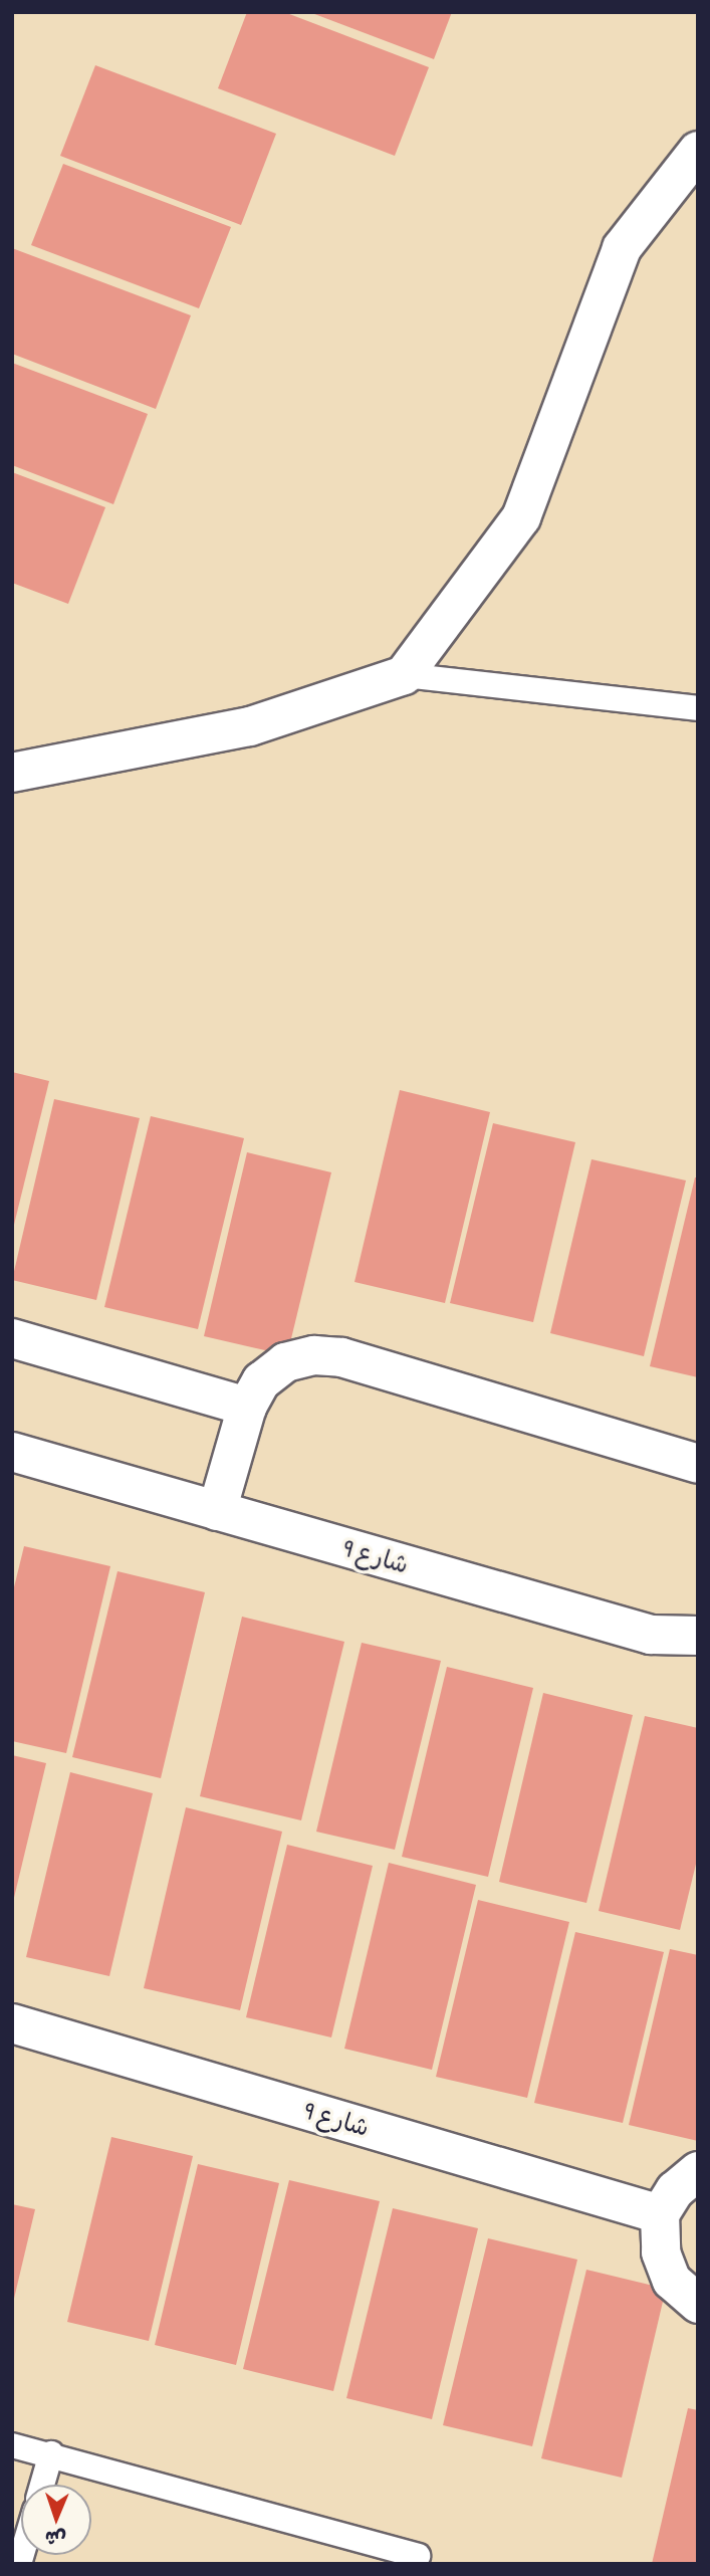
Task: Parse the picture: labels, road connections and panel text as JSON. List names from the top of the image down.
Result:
{
  "streets": {
    "street": ["شارع 9"]
  },
  "north": "bottom"
}
